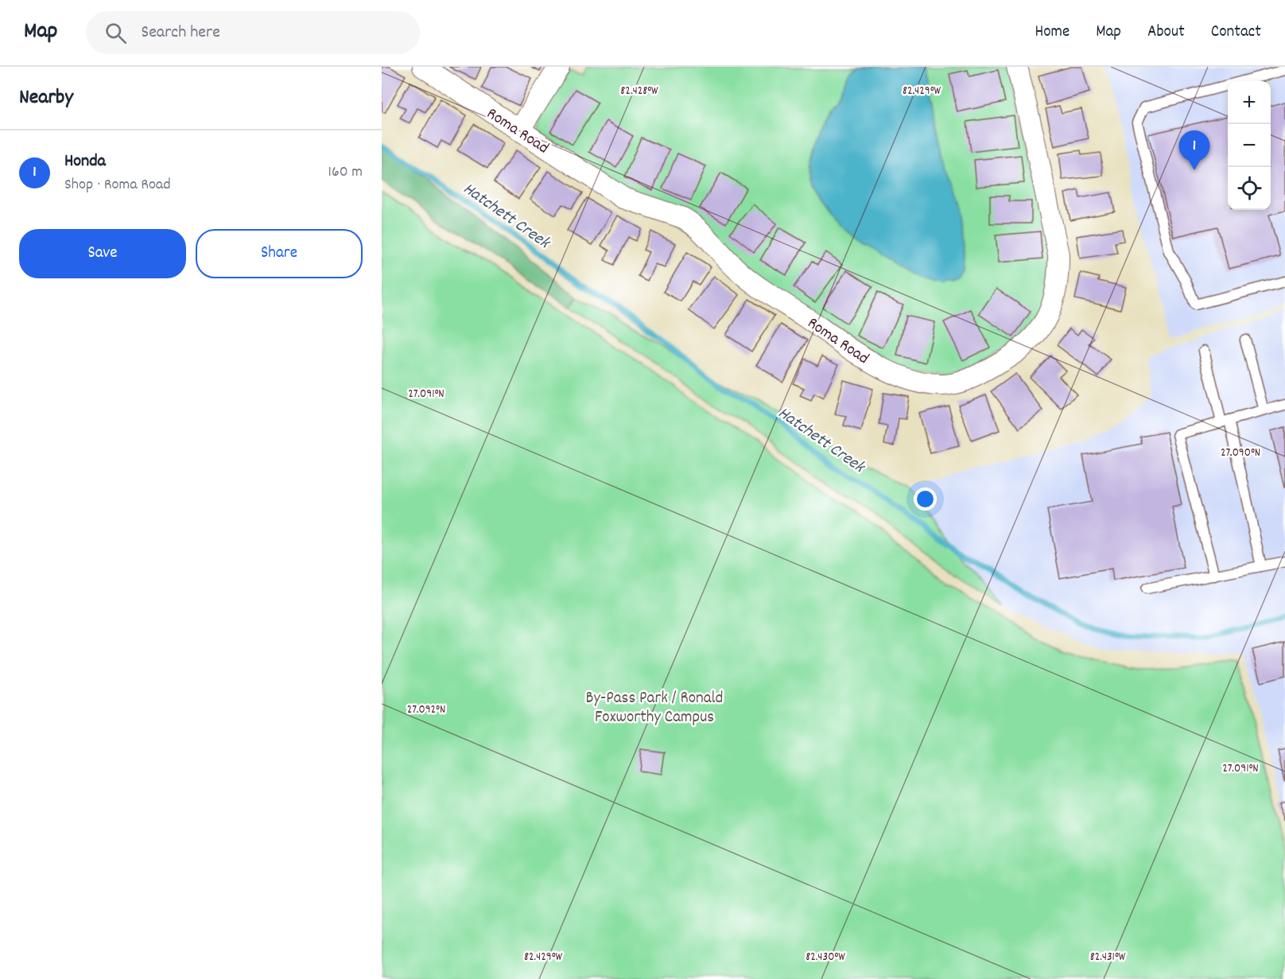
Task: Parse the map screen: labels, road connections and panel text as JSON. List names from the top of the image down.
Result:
{
  "streets": {
    "street": ["Roma Road"]
  },
  "water": ["Hatchett Creek"],
  "parks": ["By-Pass Park / Ronald Foxworthy Campus"],
  "page": {
    "header": "Map",
    "search": "Search here",
    "nav": [
      "Home",
      "Map",
      "About",
      "Contact"
    ],
    "heading": "Nearby",
    "map_buttons": ["+", "−"],
    "list": [
      {
        "mark": "1",
        "name": "Honda",
        "note": "Shop · Roma Road",
        "value": "160 m"
      }
    ],
    "pins": "1",
    "buttons": ["Save", "Share"]
  },
  "coordinates": [
    "82.428°W",
    "82.429°W",
    "27.091°N",
    "27.090°N",
    "27.092°N",
    "82.430°W",
    "82.431°W"
  ]
}
